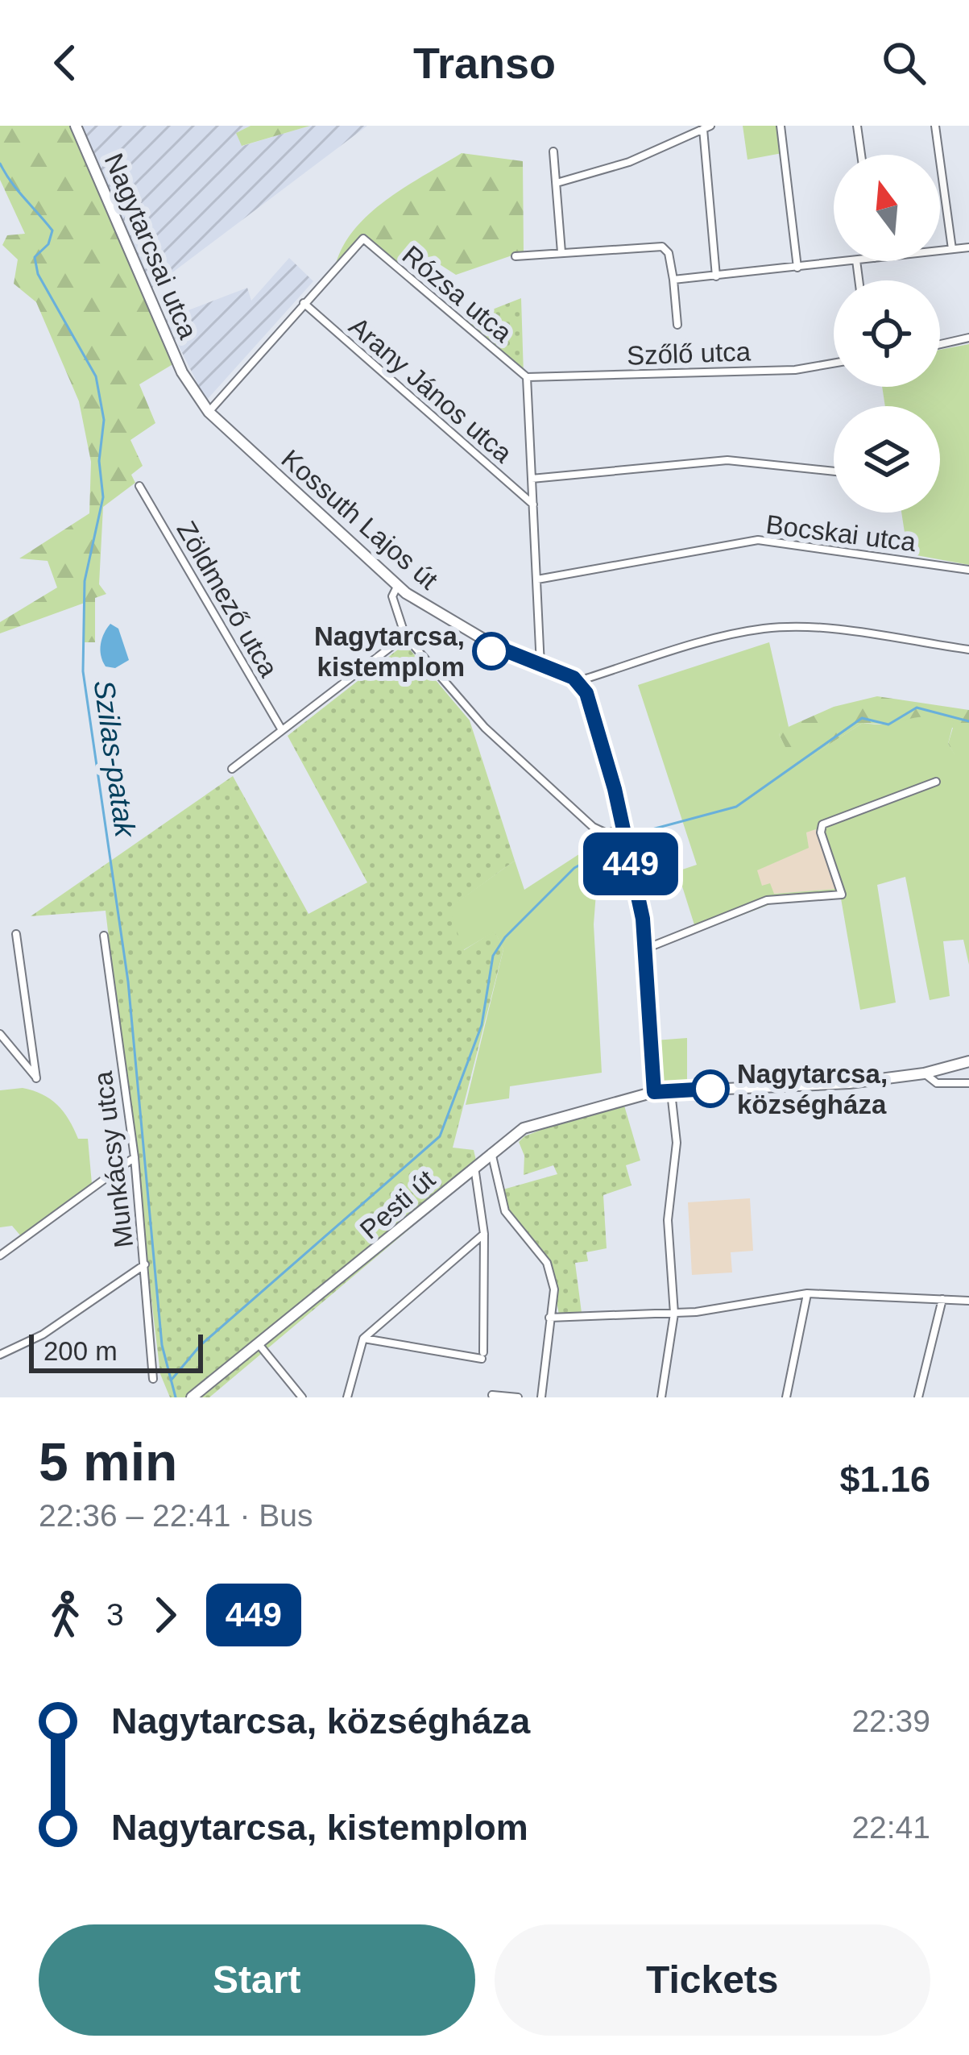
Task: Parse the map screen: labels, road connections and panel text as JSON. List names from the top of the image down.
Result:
{
  "streets": {
    "main road": ["Nagytarcsai utca", "Kossuth Lajos út", "Pesti út"],
    "street": [
      "Rózsa utca",
      "Szőlő utca",
      "Arany János utca",
      "Bocskai utca",
      "Zöldmező utca",
      "Munkácsy utca"
    ]
  },
  "crossings": [
    ["Nagytarcsai utca", "Kossuth Lajos út"],
    ["Rózsa utca", "Szőlő utca"],
    ["Rózsa utca", "Arany János utca"]
  ],
  "water": ["Szilas-patak"],
  "places": ["Nagytarcsa, kistemplom", "Nagytarcsa, községháza"],
  "lines": ["bus line 449"],
  "scale_bar": "200 m",
  "north": "top",
  "page": {
    "header": "Transo",
    "on_map": "449",
    "scale": "200 m",
    "heading": ["5 min", "22:36 – 22:41 · Bus", "$1.16"],
    "legs": ["3", "449"],
    "list": [
      {
        "name": "Nagytarcsa, községháza",
        "value": "22:39"
      },
      {
        "name": "Nagytarcsa, kistemplom",
        "value": "22:41"
      }
    ],
    "buttons": ["Start", "Tickets"]
  }
}
